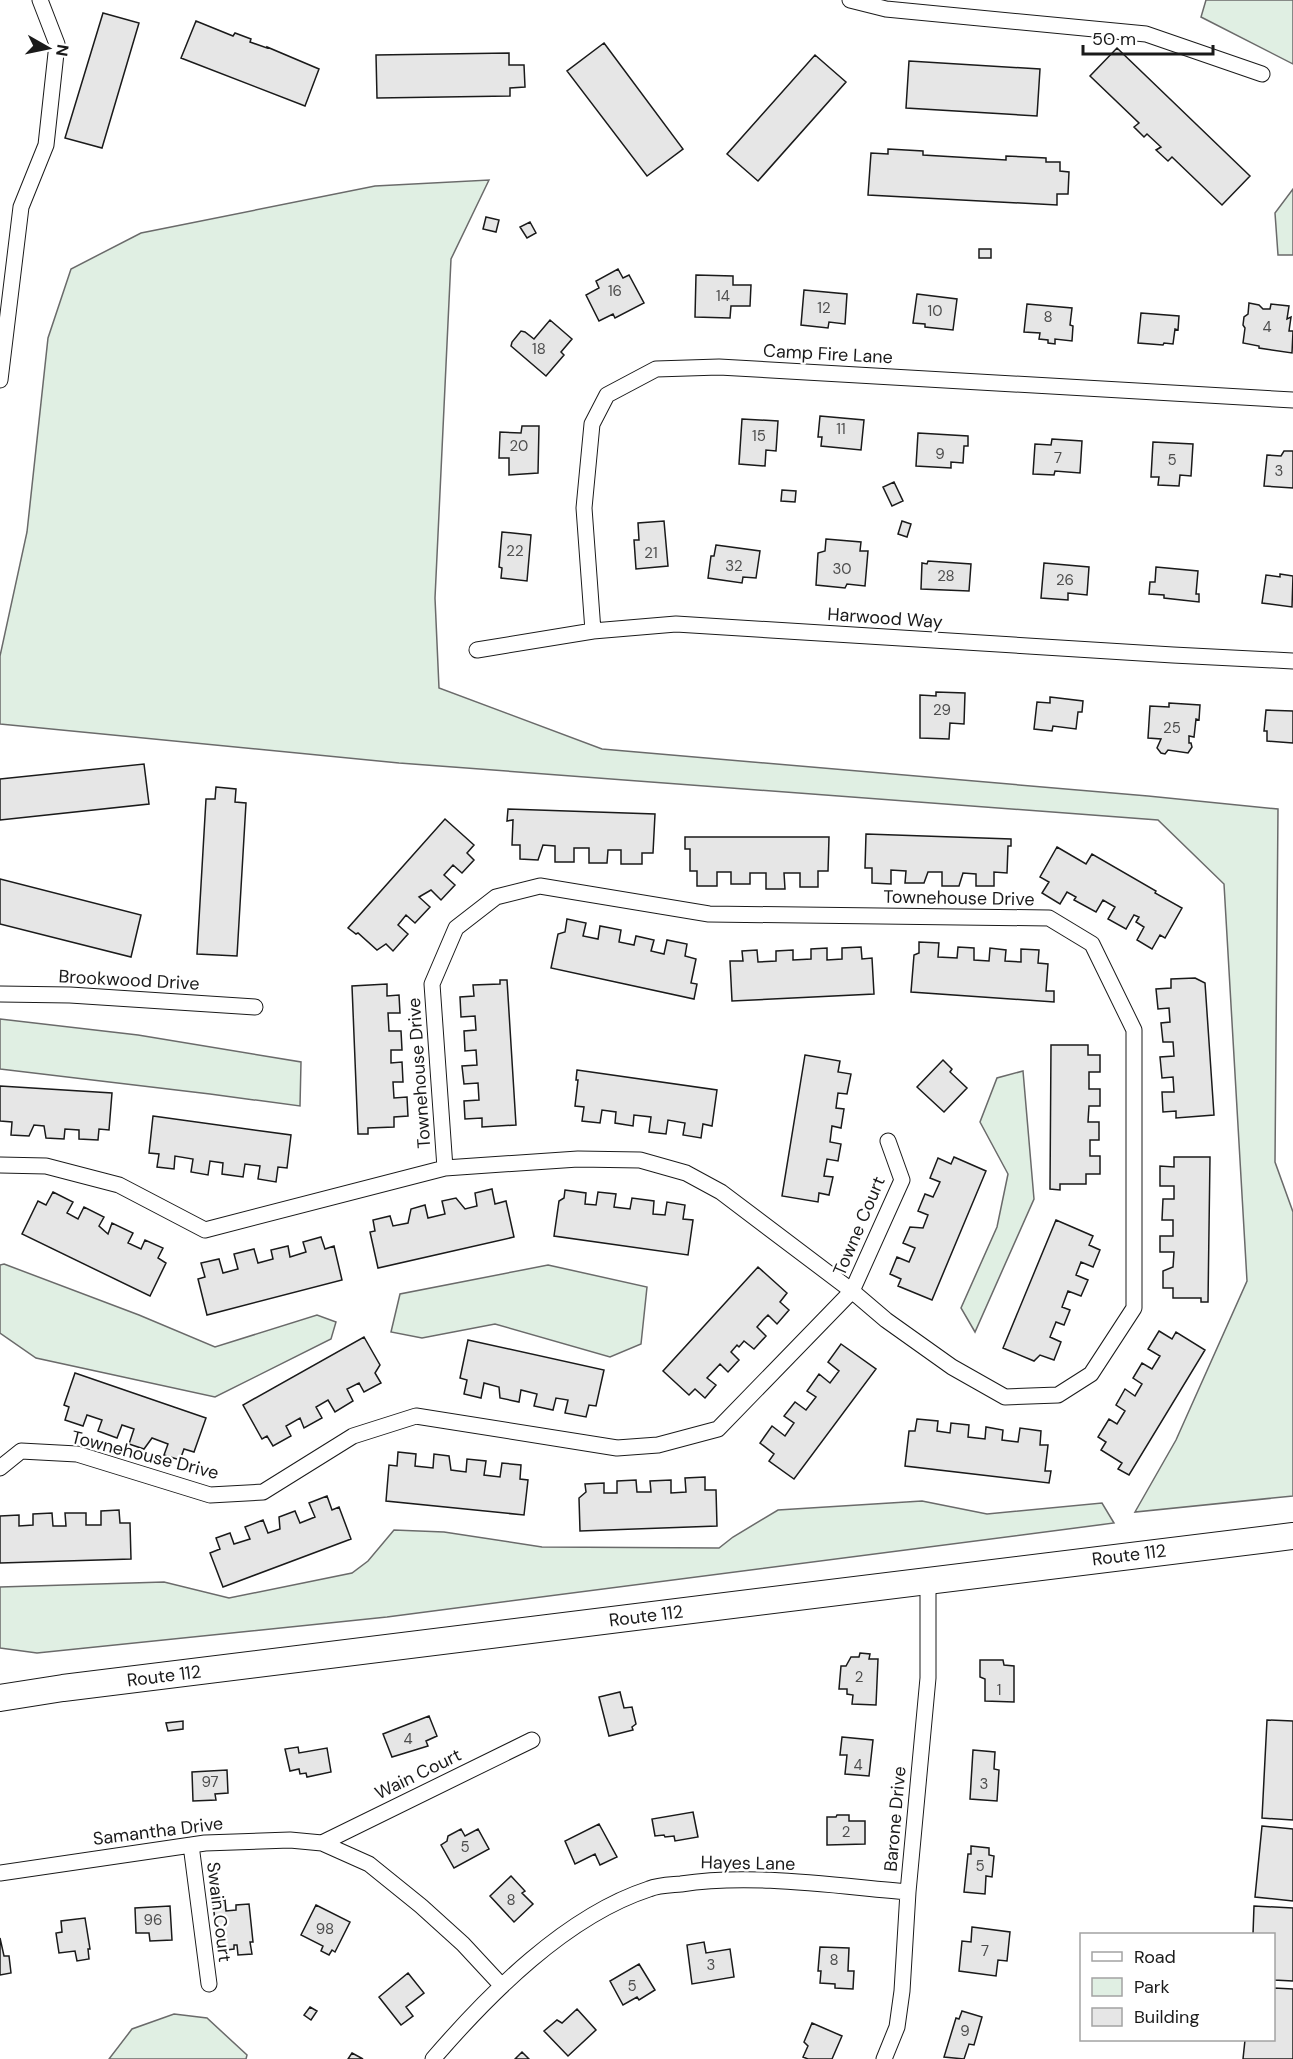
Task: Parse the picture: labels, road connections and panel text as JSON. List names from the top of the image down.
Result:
{
  "streets": {
    "main road": ["Route 112"],
    "street": [
      "Camp Fire Lane",
      "Harwood Way",
      "Townehouse Drive",
      "Brookwood Drive",
      "Towne Court",
      "Wain Court",
      "Barone Drive",
      "Samantha Drive",
      "Hayes Lane",
      "Swain Court"
    ]
  },
  "crossings": [
    ["Camp Fire Lane", "Harwood Way"],
    ["Townehouse Drive", "Towne Court"],
    ["Route 112", "Barone Drive"],
    ["Wain Court", "Samantha Drive"],
    ["Barone Drive", "Hayes Lane"],
    ["Samantha Drive", "Swain Court"]
  ],
  "house_numbers": [
    "16",
    "14",
    "12",
    "10",
    "8",
    "4",
    "18",
    "11",
    "15",
    "20",
    "9",
    "7",
    "5",
    "3",
    "22",
    "21",
    "32",
    "30",
    "28",
    "26",
    "29",
    "25",
    "2",
    "1",
    "4",
    "4",
    "97",
    "3",
    "2",
    "5",
    "5",
    "8",
    "96",
    "98",
    "7",
    "8",
    "3",
    "5",
    "9"
  ],
  "legend": ["Road", "Park", "Building"],
  "scale_bar": "50 m",
  "north": "right"
}
